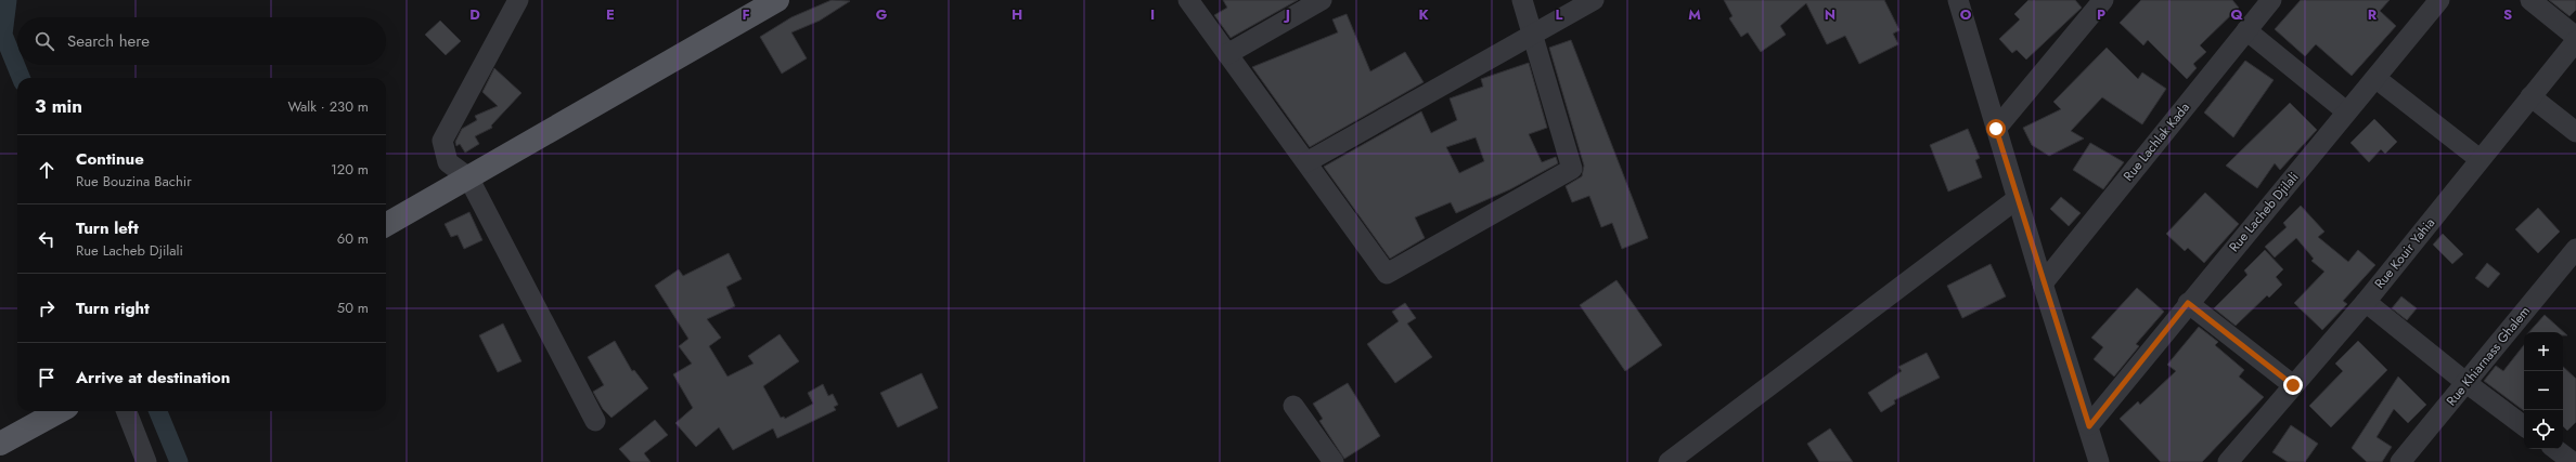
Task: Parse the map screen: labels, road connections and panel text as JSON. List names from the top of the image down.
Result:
{
  "streets": {
    "street": [
      "Rue Lachlak Kada",
      "Rue Lacheb Djilali",
      "Rue Kouir Yahia",
      "Rue Khiarnass Ghalem"
    ]
  },
  "page": {
    "search": "Search here",
    "heading": ["3 min", "Walk · 230 m"],
    "list": [
      ["Continue", "Rue Bouzina Bachir", "120 m"],
      ["Turn left", "Rue Lacheb Djilali", "60 m"],
      ["Turn right", "50 m"],
      "Arrive at destination"
    ],
    "map_buttons": ["+", "−"]
  },
  "grid": {
    "columns": [
      "D",
      "E",
      "F",
      "G",
      "H",
      "I",
      "J",
      "K",
      "L",
      "M",
      "N",
      "O",
      "P",
      "Q",
      "R",
      "S"
    ]
  }
}
